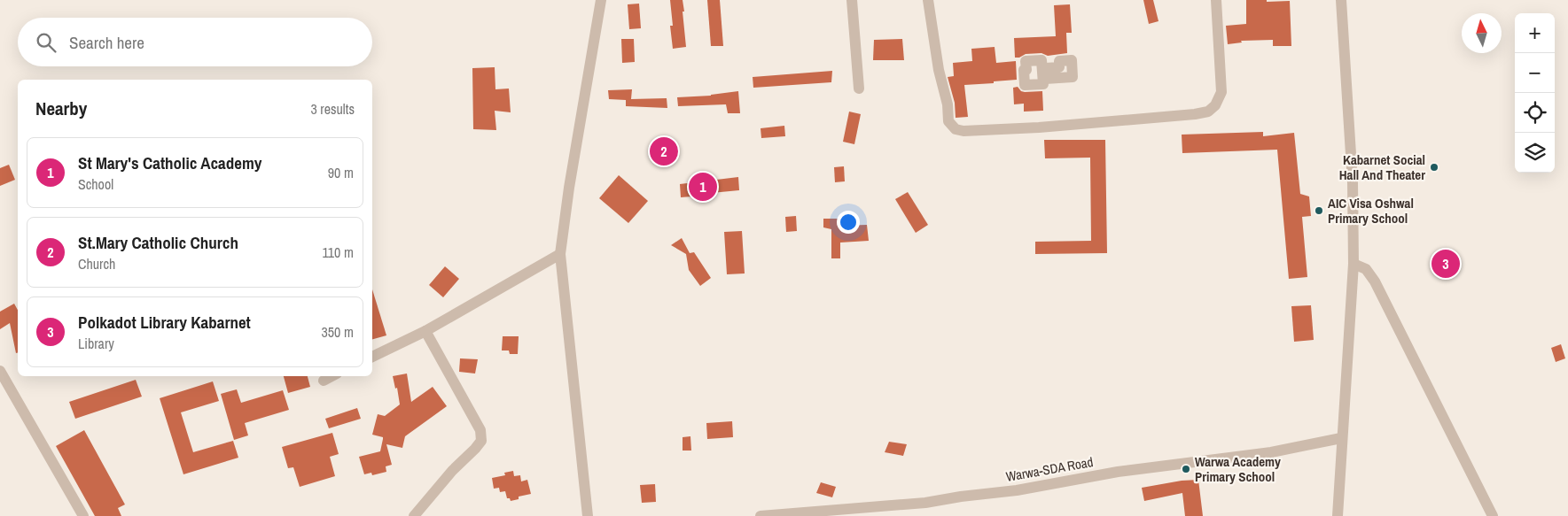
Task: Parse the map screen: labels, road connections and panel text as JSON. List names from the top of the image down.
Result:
{
  "streets": {
    "street": ["Warwa-SDA Road"]
  },
  "places": ["Kabarnet Social Hall And Theater", "AIC Visa Oshwal Primary School", "Warwa Academy Primary School"],
  "north": "top",
  "page": {
    "map_buttons": ["+", "−"],
    "search": "Search here",
    "heading": ["Nearby", "3 results"],
    "pins": ["2", "1", "3"],
    "list": [
      {
        "mark": "1",
        "name": "St Mary's Catholic Academy",
        "note": "School",
        "value": "90 m"
      },
      {
        "mark": "2",
        "name": "St.Mary Catholic Church",
        "note": "Church",
        "value": "110 m"
      },
      {
        "mark": "3",
        "name": "Polkadot Library Kabarnet",
        "note": "Library",
        "value": "350 m"
      }
    ]
  }
}
